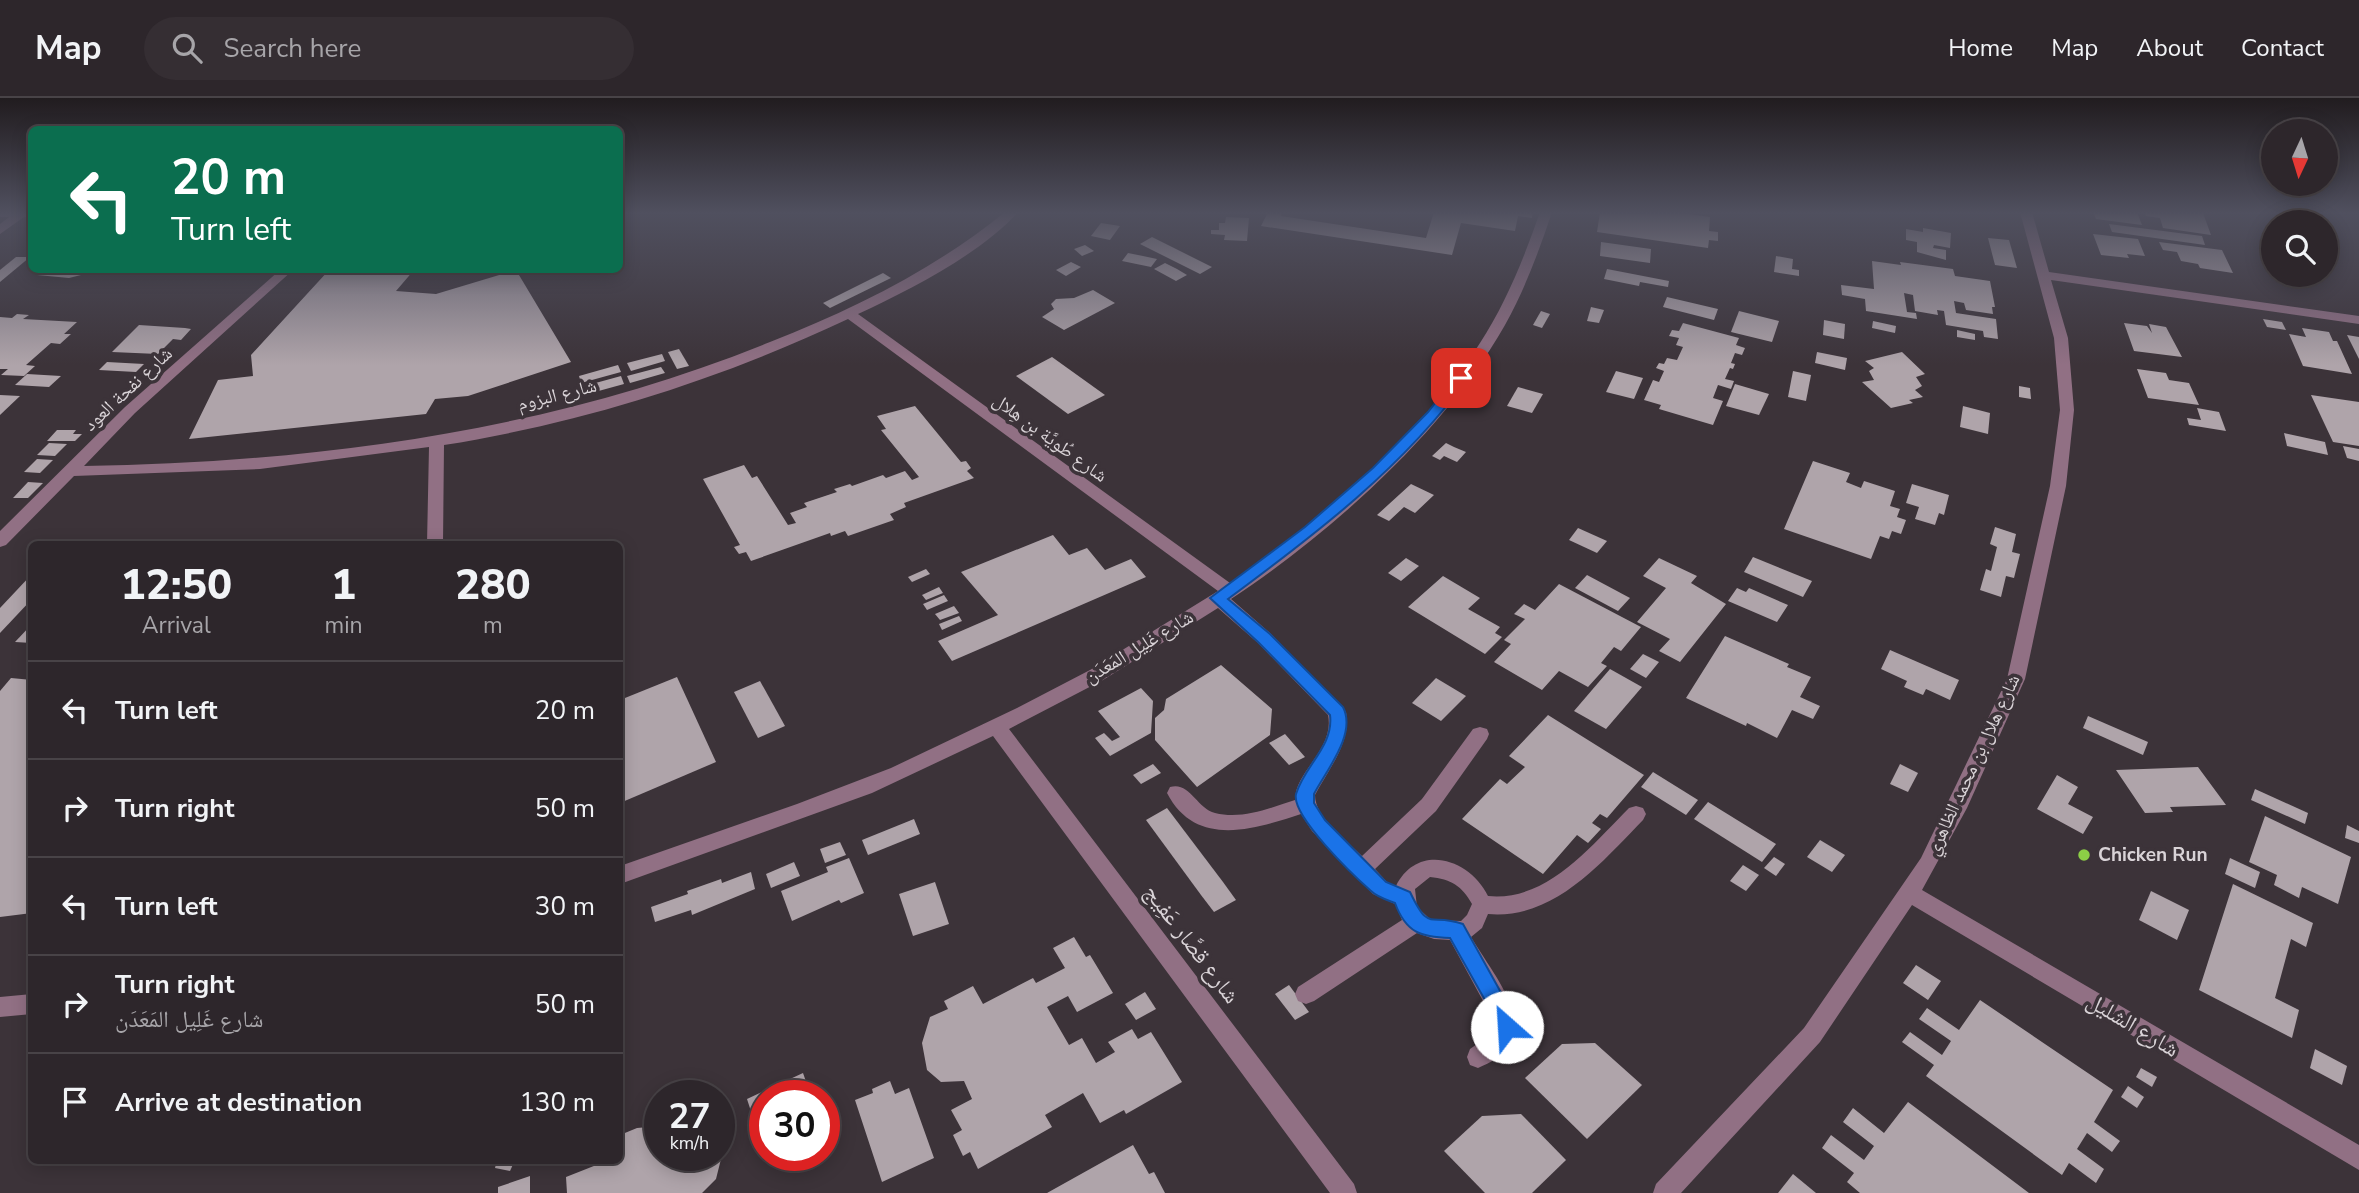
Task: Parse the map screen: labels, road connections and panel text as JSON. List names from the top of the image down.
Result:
{
  "streets": {
    "street": [
      "شارع نفحة العود",
      "شارع البزوم",
      "شارع طُويَّة بن هِلال",
      "شارع غَلِيل المَعَدَن",
      "شارع هلال بن محمد الظاهري",
      "شارع قصَّار عَفِيج",
      "شارع الشليل"
    ]
  },
  "crossings": [
    ["شارع نفحة العود", "شارع البزوم"],
    ["شارع البزوم", "شارع طُويَّة بن هِلال"],
    ["شارع طُويَّة بن هِلال", "شارع غَلِيل المَعَدَن"],
    ["شارع غَلِيل المَعَدَن", "شارع قصَّار عَفِيج"],
    ["شارع هلال بن محمد الظاهري", "شارع الشليل"]
  ],
  "places": ["Chicken Run"],
  "north": "bottom",
  "page": {
    "header": "Map",
    "search": "Search here",
    "nav": [
      "Home",
      "Map",
      "About",
      "Contact"
    ],
    "turn": ["20 m", "Turn left"],
    "eta": [
      "12:50",
      "Arrival",
      "1",
      "min",
      "280",
      "m"
    ],
    "list": [
      {
        "name": "Turn left",
        "value": "20 m"
      },
      {
        "name": "Turn right",
        "value": "50 m"
      },
      {
        "name": "Turn left",
        "value": "30 m"
      },
      {
        "name": "Turn right",
        "note": "شارع غَلِيل المَعَدَن",
        "value": "50 m"
      },
      {
        "name": "Arrive at destination",
        "value": "130 m"
      }
    ],
    "speed": "27 km/h",
    "limit": "30"
  }
}
